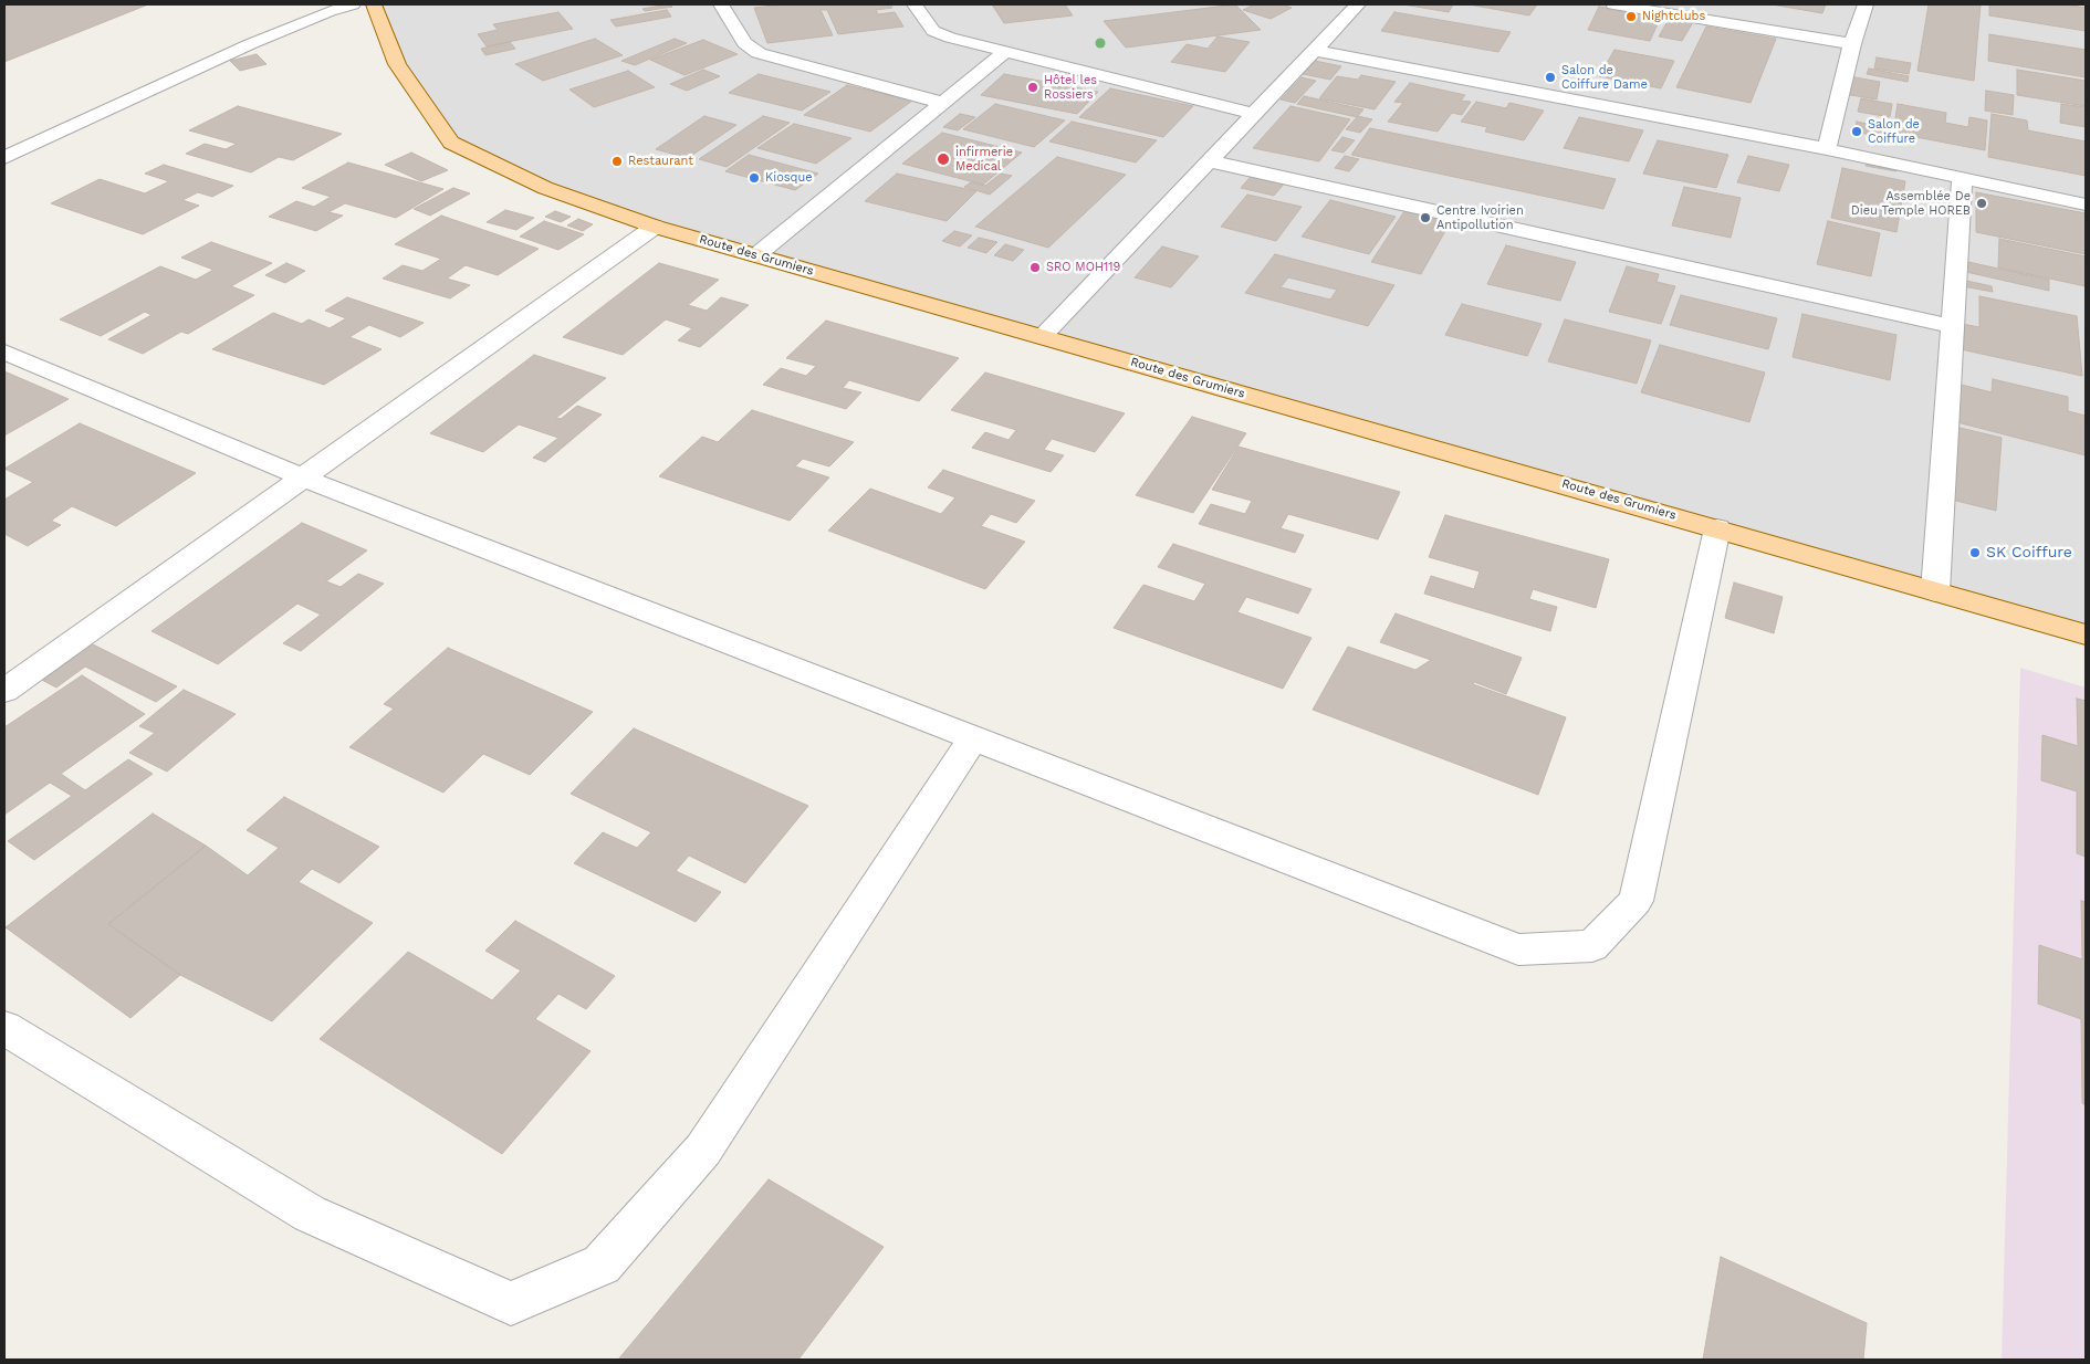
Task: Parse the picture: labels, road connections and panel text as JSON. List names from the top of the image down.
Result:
{
  "streets": {
    "main road": ["Route des Grumiers"]
  },
  "places": [
    "Nightclubs",
    "Salon de Coiffure Dame",
    "Hôtel les Rossiers",
    "Salon de Coiffure",
    "infirmerie Medical",
    "Restaurant",
    "Kiosque",
    "Assemblée De Dieu Temple HOREB",
    "Centre Ivoirien Antipollution",
    "SRO MOH119",
    "SK Coiffure"
  ]
}
